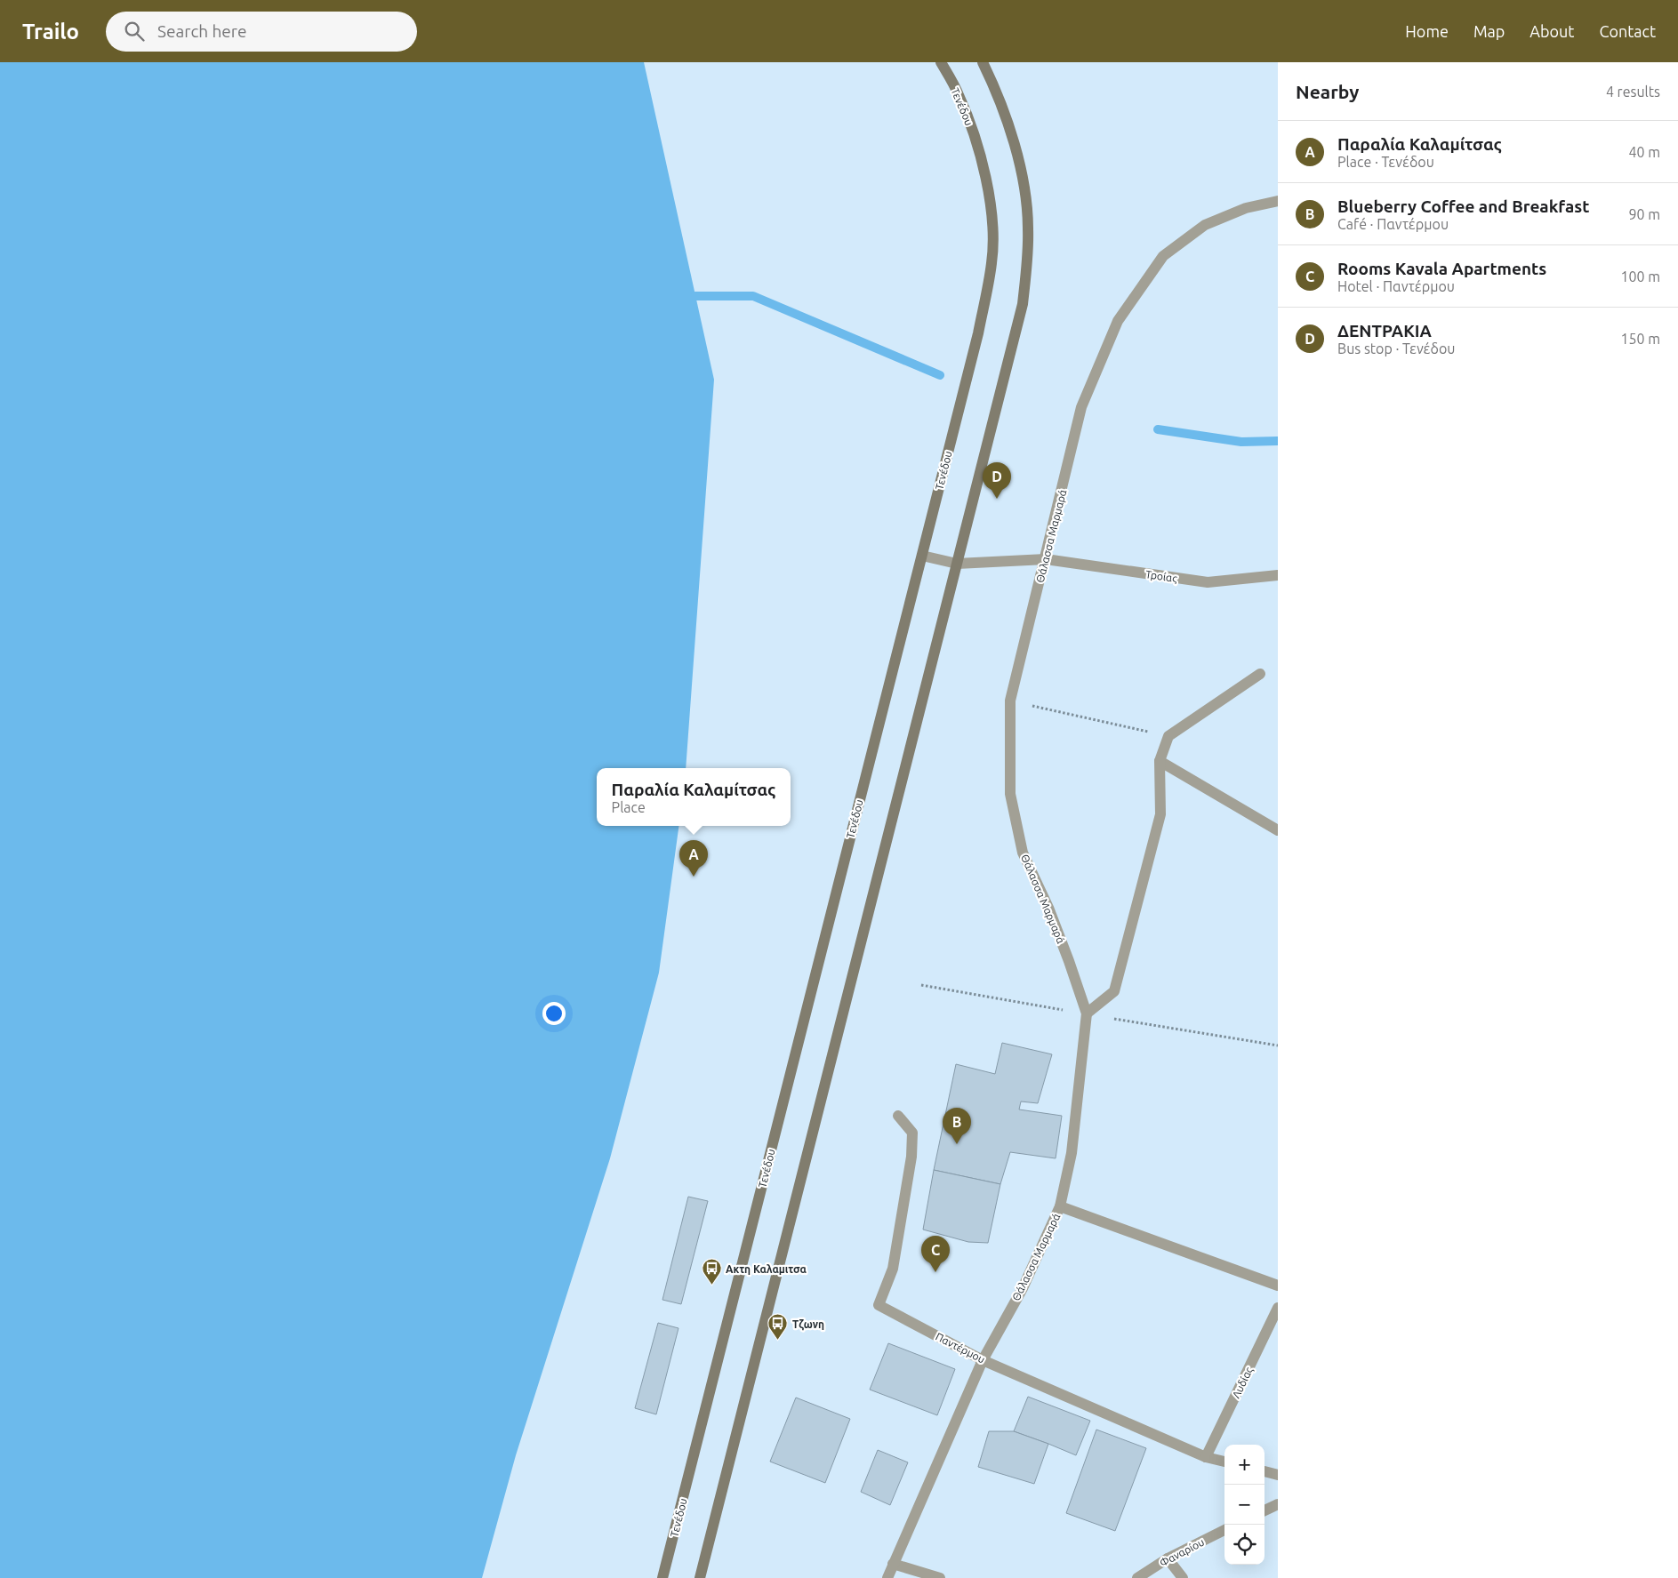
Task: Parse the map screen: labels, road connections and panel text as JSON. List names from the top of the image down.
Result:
{
  "streets": {
    "main road": ["Τενέδου"],
    "street": [
      "Θάλασσα Μαρμαρά",
      "Τροίας",
      "Παντέρμου",
      "Λυδίας",
      "Φαναρίου"
    ]
  },
  "crossings": [
    ["Τενέδου", "Τροίας"],
    ["Θάλασσα Μαρμαρά", "Τροίας"],
    ["Θάλασσα Μαρμαρά", "Παντέρμου"],
    ["Παντέρμου", "Λυδίας"]
  ],
  "places": {
    "bus stop": ["Ακτη Καλαμιτσα", "Τζωνη"]
  },
  "page": {
    "header": "Trailo",
    "search": "Search here",
    "nav": [
      "Home",
      "Map",
      "About",
      "Contact"
    ],
    "heading": ["Nearby", "4 results"],
    "list": [
      {
        "mark": "A",
        "name": "Παραλία Καλαμίτσας",
        "note": "Place · Τενέδου",
        "value": "40 m"
      },
      {
        "mark": "B",
        "name": "Blueberry Coffee and Breakfast",
        "note": "Café · Παντέρμου",
        "value": "90 m"
      },
      {
        "mark": "C",
        "name": "Rooms Kavala Apartments",
        "note": "Hotel · Παντέρμου",
        "value": "100 m"
      },
      {
        "mark": "D",
        "name": "ΔΕΝΤΡΑΚΙΑ",
        "note": "Bus stop · Τενέδου",
        "value": "150 m"
      }
    ],
    "pins": [
      "D",
      "A",
      "B",
      "C"
    ],
    "popup": ["Παραλία Καλαμίτσας", "Place"],
    "map_buttons": ["+", "−"]
  }
}
